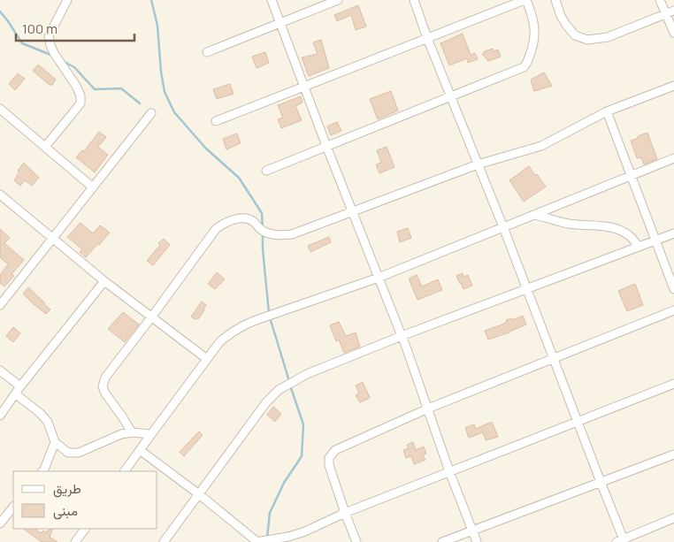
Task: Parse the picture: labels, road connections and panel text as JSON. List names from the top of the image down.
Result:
{
  "legend": ["طريق", "مبنى"],
  "scale_bar": "100 m"
}
